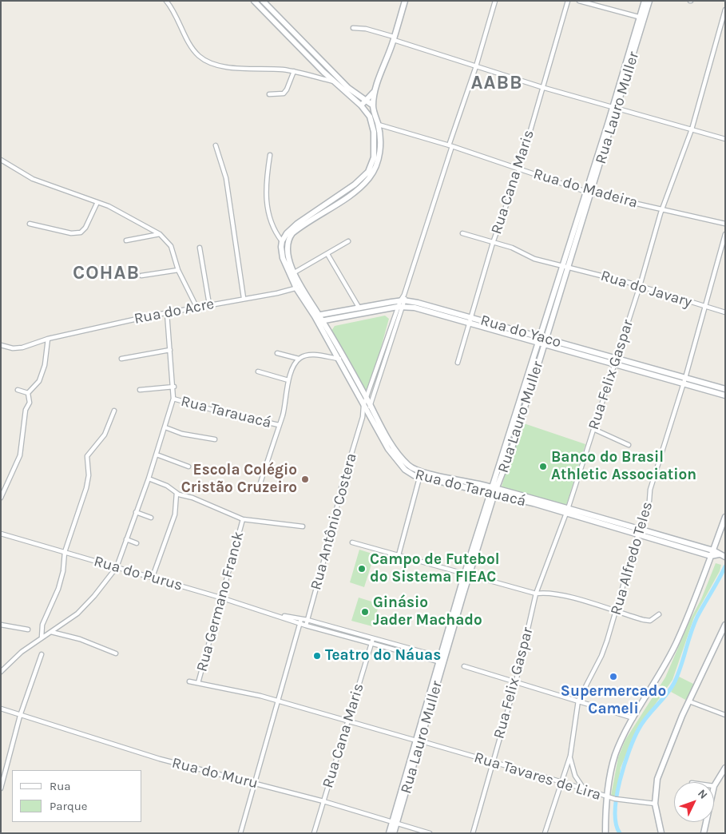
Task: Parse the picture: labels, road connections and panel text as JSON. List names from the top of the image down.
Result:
{
  "streets": {
    "street": [
      "Rua Lauro Muller",
      "Rua Cana Maris",
      "Rua do Madeira",
      "Rua do Javary",
      "Rua do Acre",
      "Rua do Yaco",
      "Rua Felix Gaspar",
      "Rua Tarauacá",
      "Rua do Tarauacá",
      "Rua Antônio Costera",
      "Rua Alfredo Teles",
      "Rua do Purus",
      "Rua Germano Franck",
      "Rua do Muru",
      "Rua Tavares de Lira"
    ]
  },
  "crossings": [
    ["Rua Lauro Muller", "Rua do Madeira"],
    ["Rua Lauro Muller", "Rua do Javary"],
    ["Rua Lauro Muller", "Rua do Yaco"],
    ["Rua Lauro Muller", "Rua do Tarauacá"],
    ["Rua Lauro Muller", "Rua do Purus"],
    ["Rua Lauro Muller", "Rua do Muru"],
    ["Rua Lauro Muller", "Rua Tavares de Lira"],
    ["Rua Cana Maris", "Rua do Madeira"],
    ["Rua Cana Maris", "Rua do Javary"],
    ["Rua Cana Maris", "Rua do Yaco"],
    ["Rua Cana Maris", "Rua do Purus"],
    ["Rua Cana Maris", "Rua do Muru"],
    ["Rua Cana Maris", "Rua Tavares de Lira"],
    ["Rua do Madeira", "Rua Felix Gaspar"],
    ["Rua do Madeira", "Rua Antônio Costera"],
    ["Rua do Javary", "Rua Felix Gaspar"],
    ["Rua do Javary", "Rua Alfredo Teles"],
    ["Rua do Yaco", "Rua Felix Gaspar"],
    ["Rua do Yaco", "Rua Antônio Costera"],
    ["Rua do Yaco", "Rua Alfredo Teles"],
    ["Rua Felix Gaspar", "Rua do Tarauacá"],
    ["Rua Felix Gaspar", "Rua Tavares de Lira"],
    ["Rua do Tarauacá", "Rua Antônio Costera"],
    ["Rua do Tarauacá", "Rua Alfredo Teles"],
    ["Rua Antônio Costera", "Rua do Purus"],
    ["Rua Alfredo Teles", "Rua Tavares de Lira"],
    ["Rua do Purus", "Rua Germano Franck"],
    ["Rua Germano Franck", "Rua Tavares de Lira"]
  ],
  "districts": ["AABB", "COHAB"],
  "places": [
    "Banco do Brasil Athletic Association",
    "Escola Colégio Cristão Cruzeiro",
    "Campo de Futebol do Sistema FIEAC",
    "Ginásio Jader Machado",
    "Teatro do Náuas",
    "Supermercado Cameli"
  ],
  "legend": ["Rua", "Parque"],
  "north": "top right"
}
